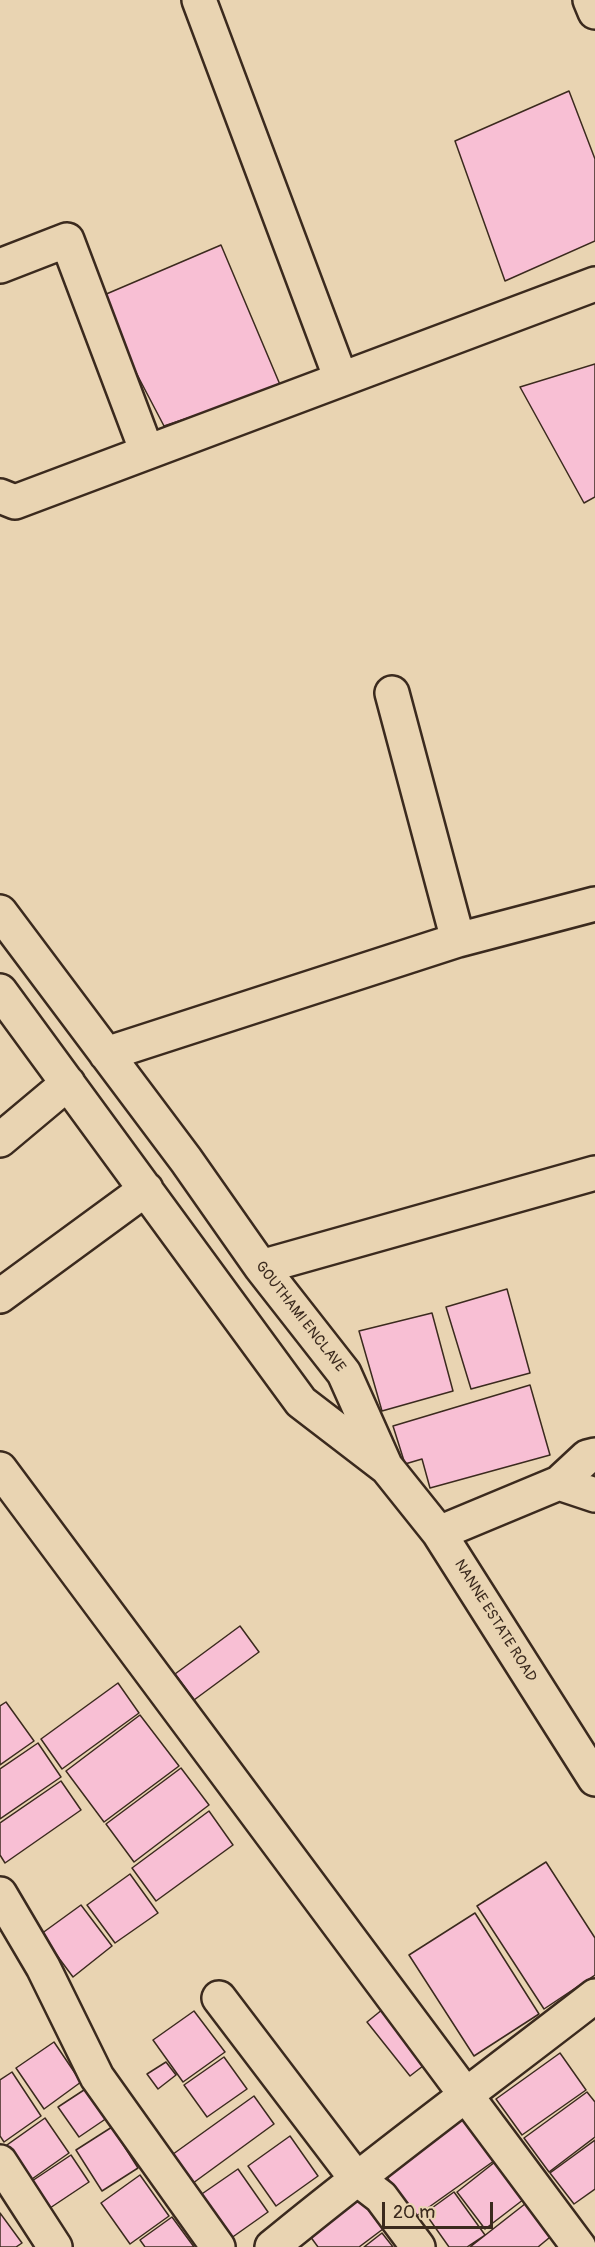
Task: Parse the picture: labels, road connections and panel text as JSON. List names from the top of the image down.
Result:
{
  "streets": {
    "street": ["GOUTHAMI ENCLAVE", "NANNE ESTATE ROAD"]
  },
  "crossings": [
    ["GOUTHAMI ENCLAVE", "NANNE ESTATE ROAD"]
  ],
  "scale_bar": "20 m"
}
